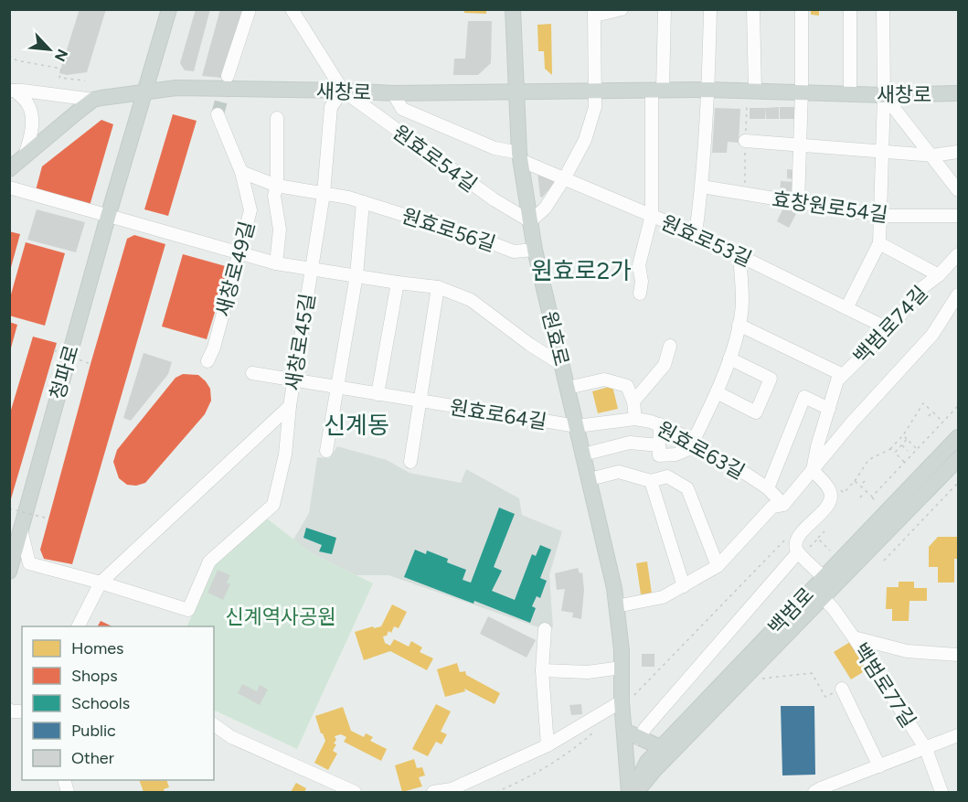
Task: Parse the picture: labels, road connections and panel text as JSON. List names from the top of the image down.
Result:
{
  "streets": {
    "main road": [
      "새창로",
      "원효로",
      "청파로",
      "백범로"
    ],
    "street": [
      "원효로54길",
      "효창원로54길",
      "원효로56길",
      "원효로53길",
      "새창로49길",
      "백범로74길",
      "새창로45길",
      "원효로64길",
      "원효로63길",
      "백범로77길"
    ]
  },
  "crossings": [
    ["새창로", "원효로54길"],
    ["새창로", "원효로53길"],
    ["새창로", "원효로"],
    ["새창로", "새창로45길"],
    ["새창로", "청파로"],
    ["원효로54길", "원효로"],
    ["원효로54길", "새창로45길"],
    ["원효로56길", "새창로49길"],
    ["원효로56길", "원효로"],
    ["원효로56길", "새창로45길"],
    ["원효로53길", "백범로74길"],
    ["원효로53길", "원효로"],
    ["원효로", "원효로64길"],
    ["원효로", "원효로63길"],
    ["원효로", "백범로"],
    ["새창로45길", "청파로"],
    ["새창로45길", "원효로64길"],
    ["원효로64길", "원효로63길"],
    ["백범로", "백범로77길"]
  ],
  "districts": ["원효로2가", "신계동"],
  "parks": ["신계역사공원"],
  "legend": [
    "Homes",
    "Shops",
    "Schools",
    "Public",
    "Other"
  ],
  "north": "bottom right"
}
